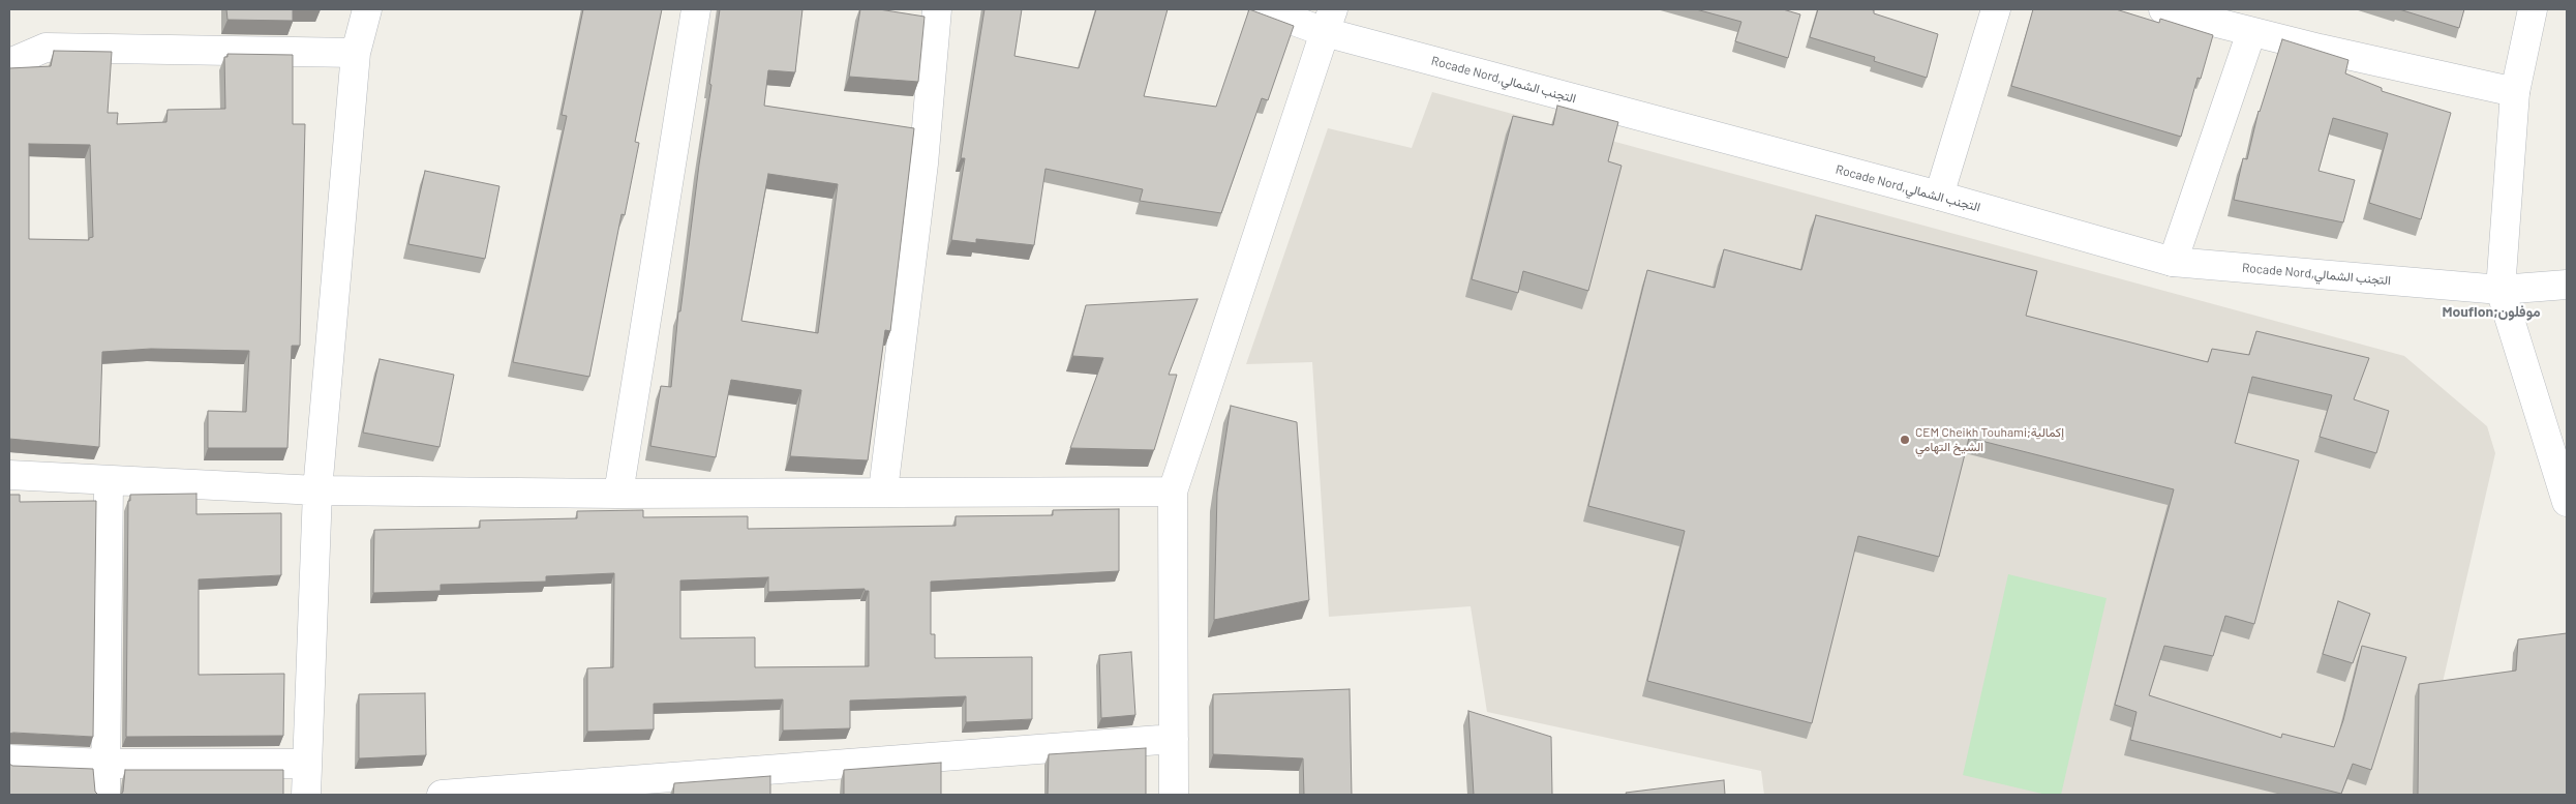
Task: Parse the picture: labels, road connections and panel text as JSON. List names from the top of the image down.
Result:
{
  "streets": {
    "street": ["Rocade Nord,التجنب الشمالي"]
  },
  "districts": ["Mouflon;موفلون"],
  "places": ["CEM Cheikh Touhami;إكمالية الشيخ التهامي"]
}
